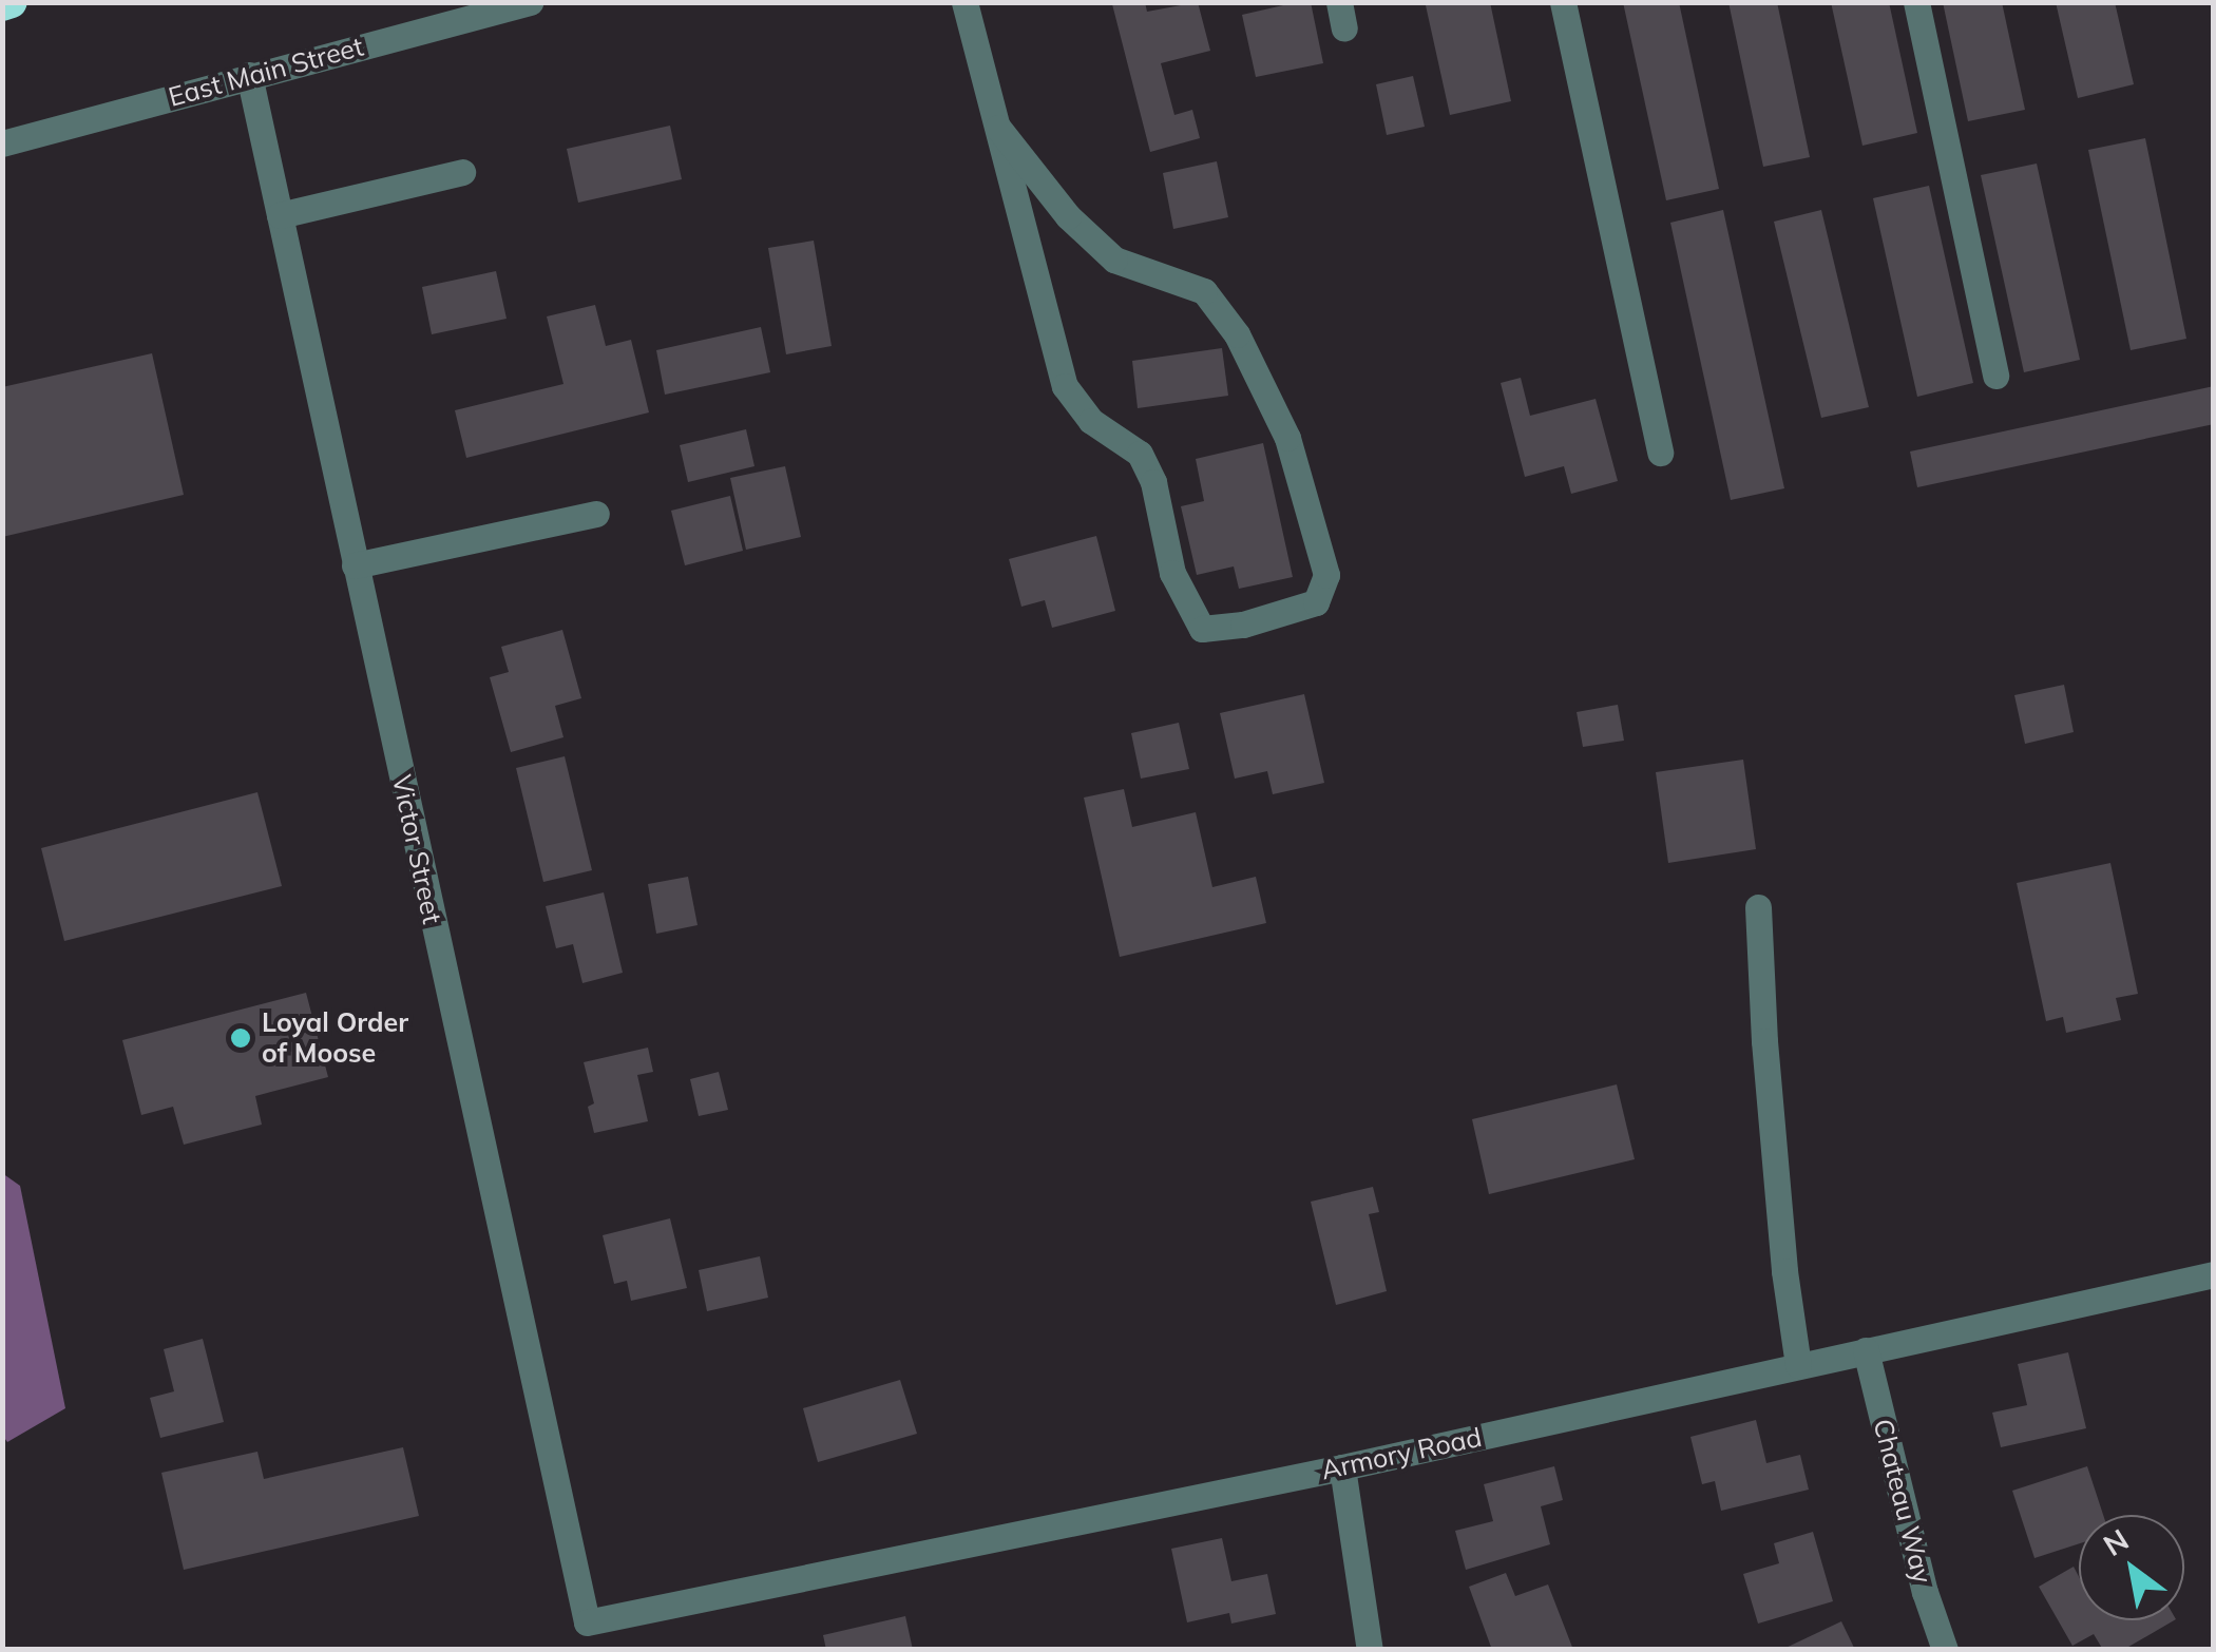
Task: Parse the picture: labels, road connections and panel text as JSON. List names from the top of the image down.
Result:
{
  "streets": {
    "street": [
      "East Main Street",
      "Victor Street",
      "Armory Road",
      "Chateau Way"
    ]
  },
  "crossings": [
    ["East Main Street", "Victor Street"],
    ["Victor Street", "Armory Road"],
    ["Armory Road", "Chateau Way"]
  ],
  "places": ["Loyal Order of Moose"],
  "north": "top left"
}
